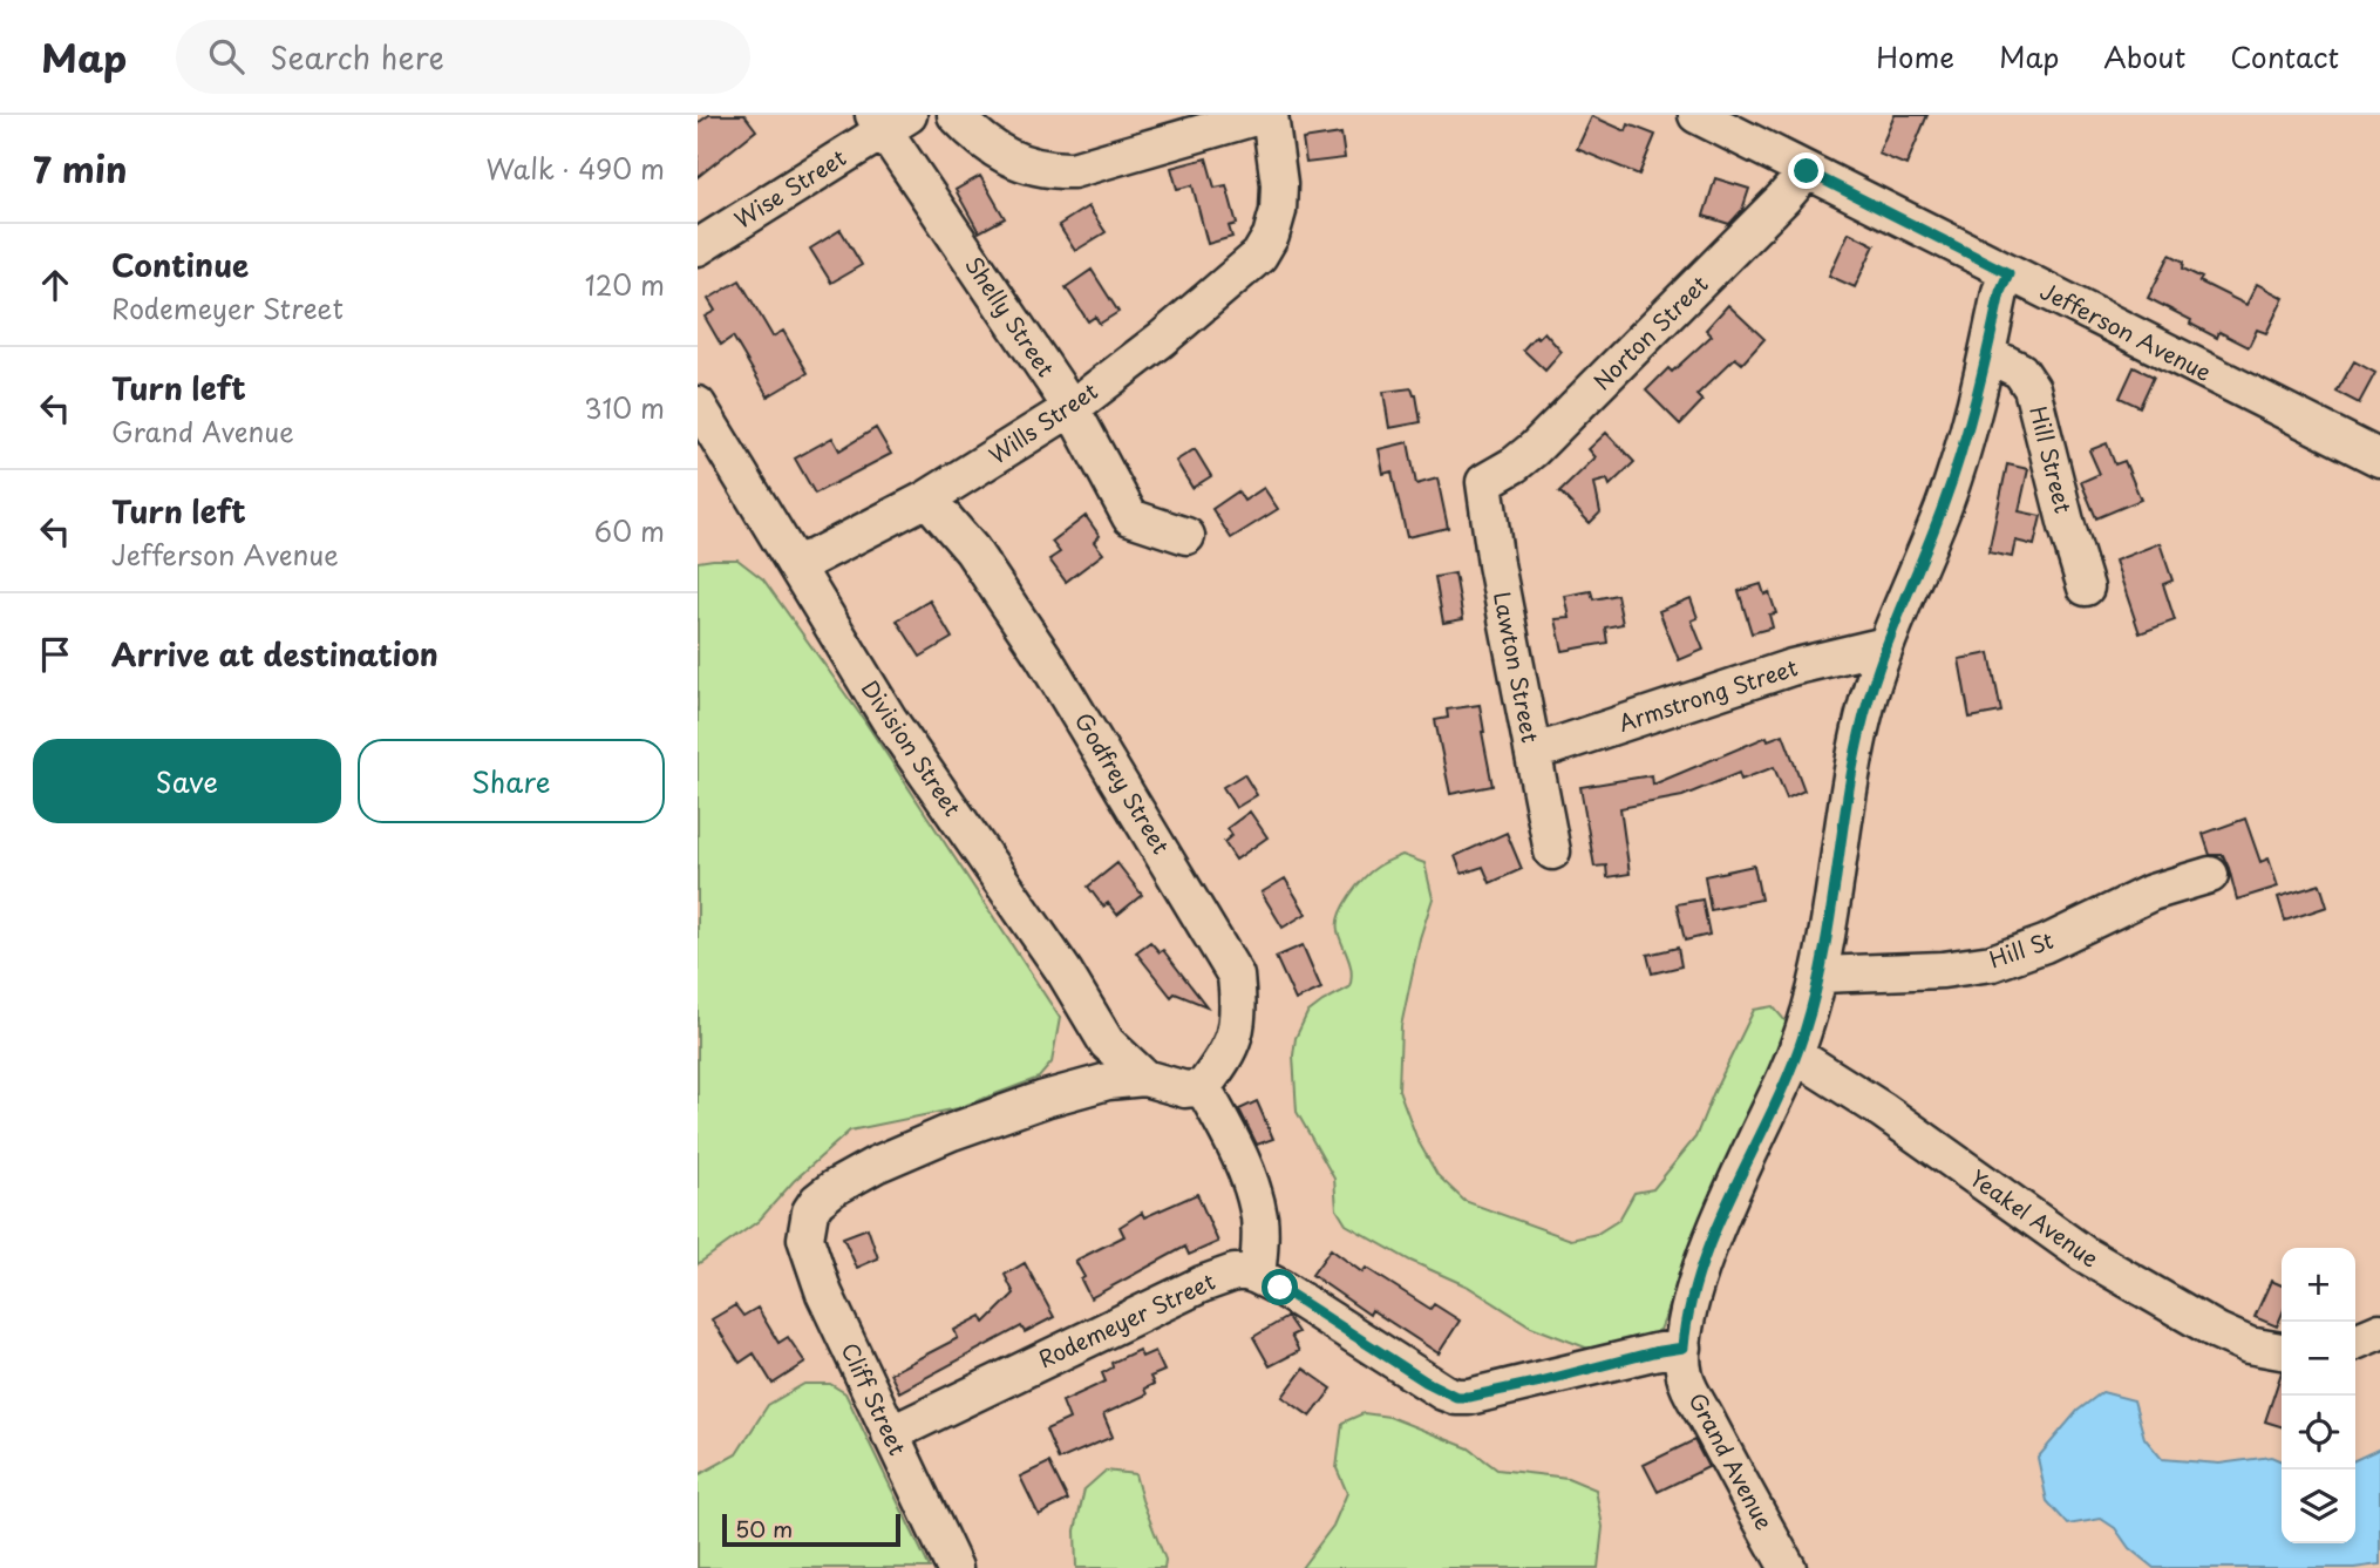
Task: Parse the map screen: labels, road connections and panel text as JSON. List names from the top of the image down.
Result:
{
  "streets": {
    "street": [
      "Wise Street",
      "Shelly Street",
      "Jefferson Avenue",
      "Norton Street",
      "Wills Street",
      "Hill Street",
      "Lawton Street",
      "Armstrong Street",
      "Division Street",
      "Godfrey Street",
      "Hill St",
      "Yeakel Avenue",
      "Rodemeyer Street",
      "Cliff Street",
      "Grand Avenue"
    ]
  },
  "crossings": [
    ["Wise Street", "Shelly Street"],
    ["Shelly Street", "Wills Street"],
    ["Jefferson Avenue", "Norton Street"],
    ["Jefferson Avenue", "Grand Avenue"],
    ["Norton Street", "Lawton Street"],
    ["Wills Street", "Division Street"],
    ["Wills Street", "Godfrey Street"],
    ["Hill Street", "Grand Avenue"],
    ["Lawton Street", "Armstrong Street"],
    ["Armstrong Street", "Grand Avenue"],
    ["Division Street", "Cliff Street"],
    ["Hill St", "Grand Avenue"],
    ["Yeakel Avenue", "Grand Avenue"],
    ["Rodemeyer Street", "Cliff Street"]
  ],
  "scale_bar": "50 m",
  "page": {
    "header": "Map",
    "search": "Search here",
    "nav": [
      "Home",
      "Map",
      "About",
      "Contact"
    ],
    "heading": ["7 min", "Walk · 490 m"],
    "list": [
      ["Continue", "Rodemeyer Street", "120 m"],
      ["Turn left", "Grand Avenue", "310 m"],
      ["Turn left", "Jefferson Avenue", "60 m"],
      "Arrive at destination"
    ],
    "buttons": ["Save", "Share"],
    "map_buttons": ["+", "−"],
    "scale": "50 m"
  }
}
